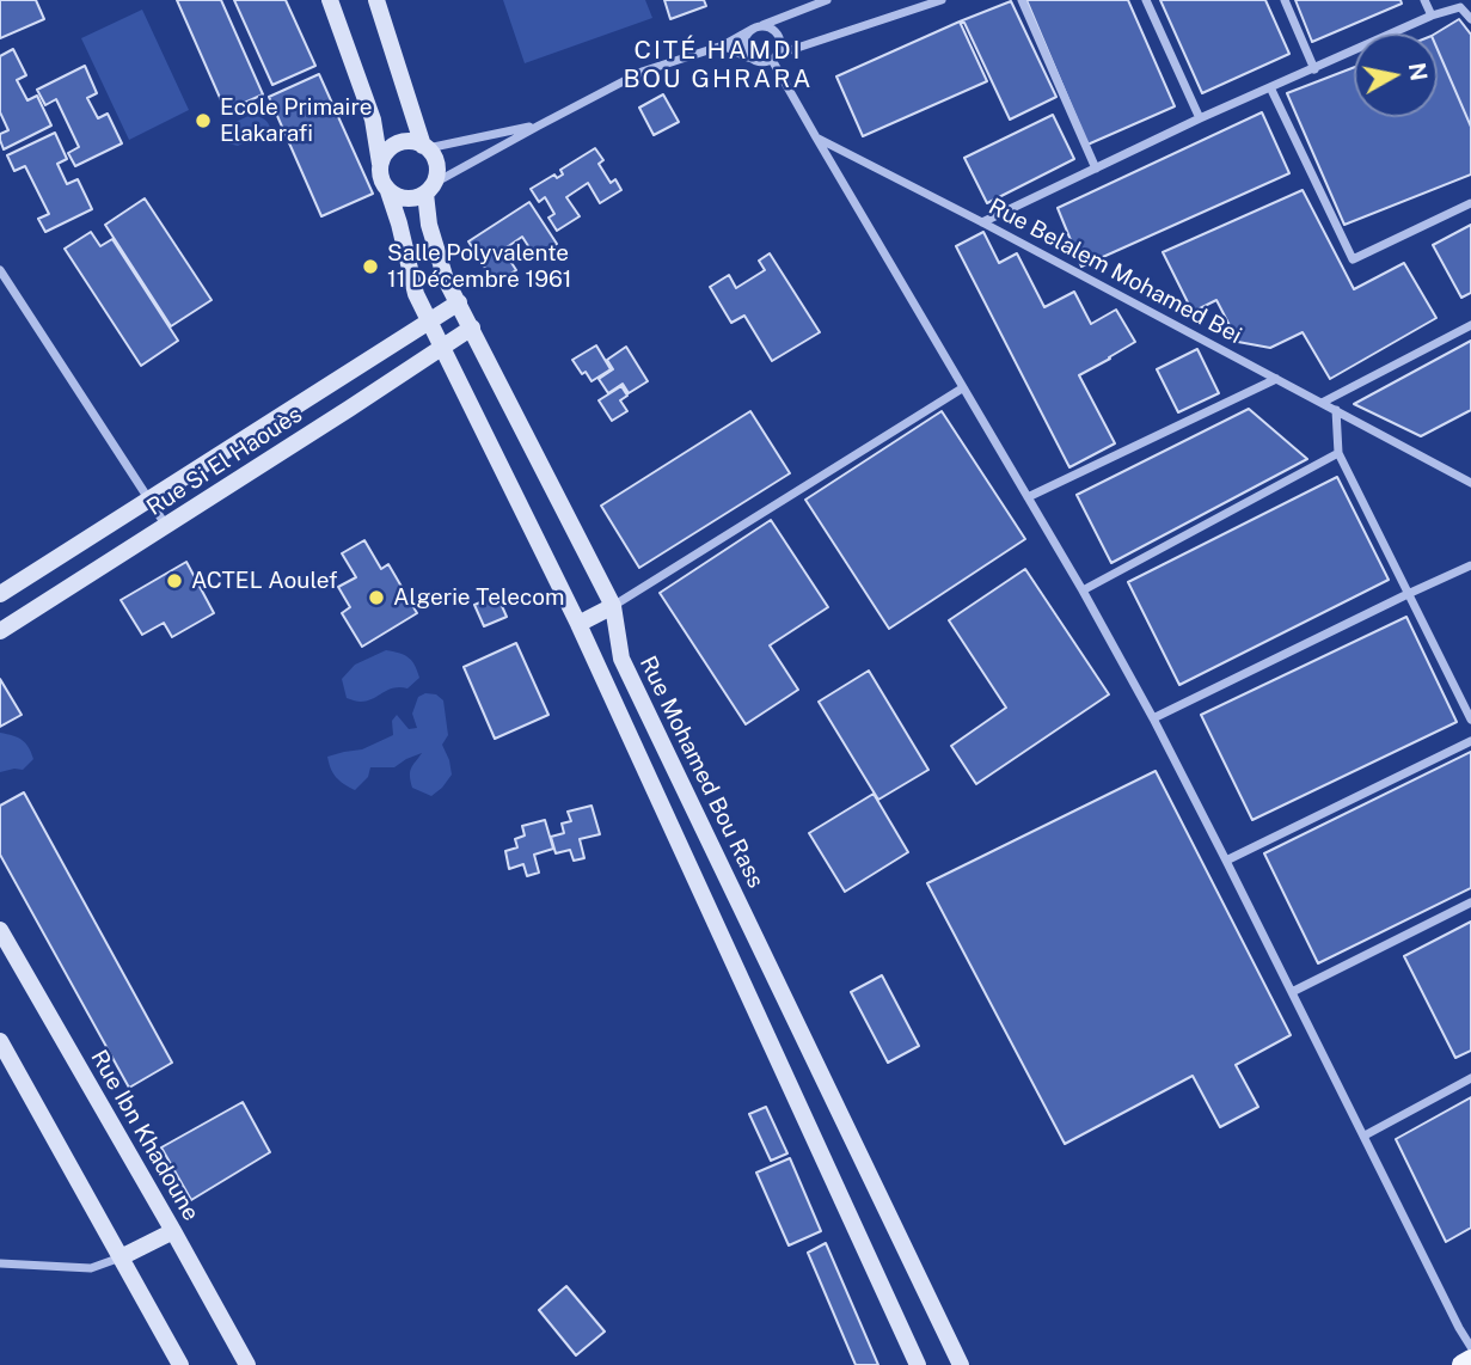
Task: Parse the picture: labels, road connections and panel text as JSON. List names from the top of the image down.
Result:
{
  "streets": {
    "street": [
      "Rue Belalem Mohamed Bei",
      "Rue Si El Haouès",
      "Rue Mohamed Bou Rass",
      "Rue Ibn Khadoune"
    ]
  },
  "crossings": [
    ["Rue Si El Haouès", "Rue Mohamed Bou Rass"]
  ],
  "districts": ["CITÉ HAMDI BOU GHRARA"],
  "places": [
    "Ecole Primaire Elakarafi",
    "Salle Polyvalente 11 Décembre 1961",
    "ACTEL Aoulef",
    "Algerie Telecom"
  ],
  "north": "right"
}
